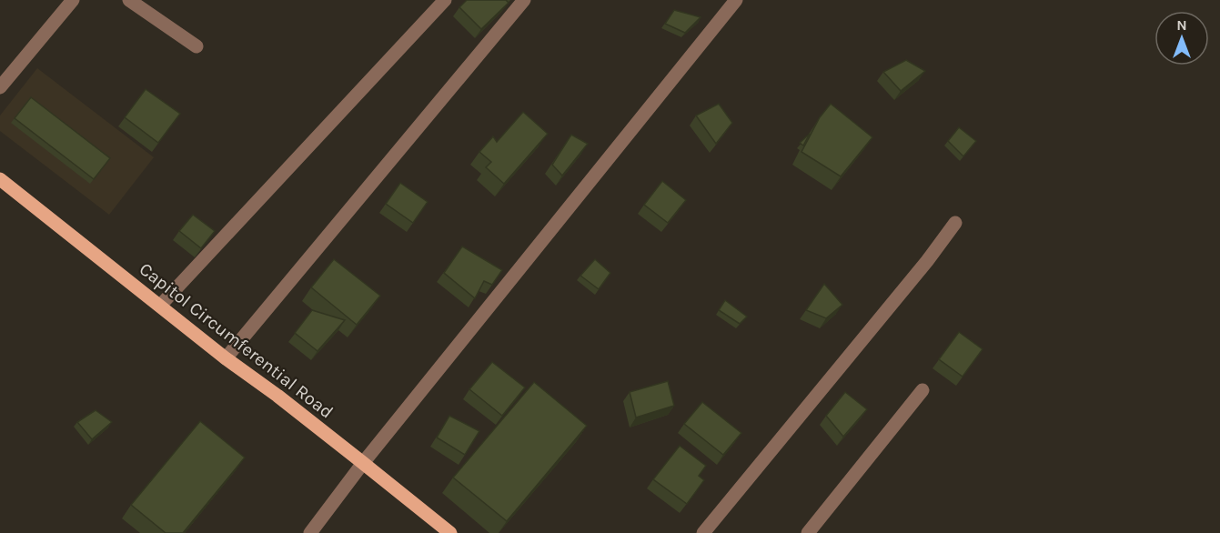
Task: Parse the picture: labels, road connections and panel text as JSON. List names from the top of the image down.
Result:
{
  "streets": {
    "main road": ["Capitol Circumferential Road"]
  },
  "north": "top"
}
